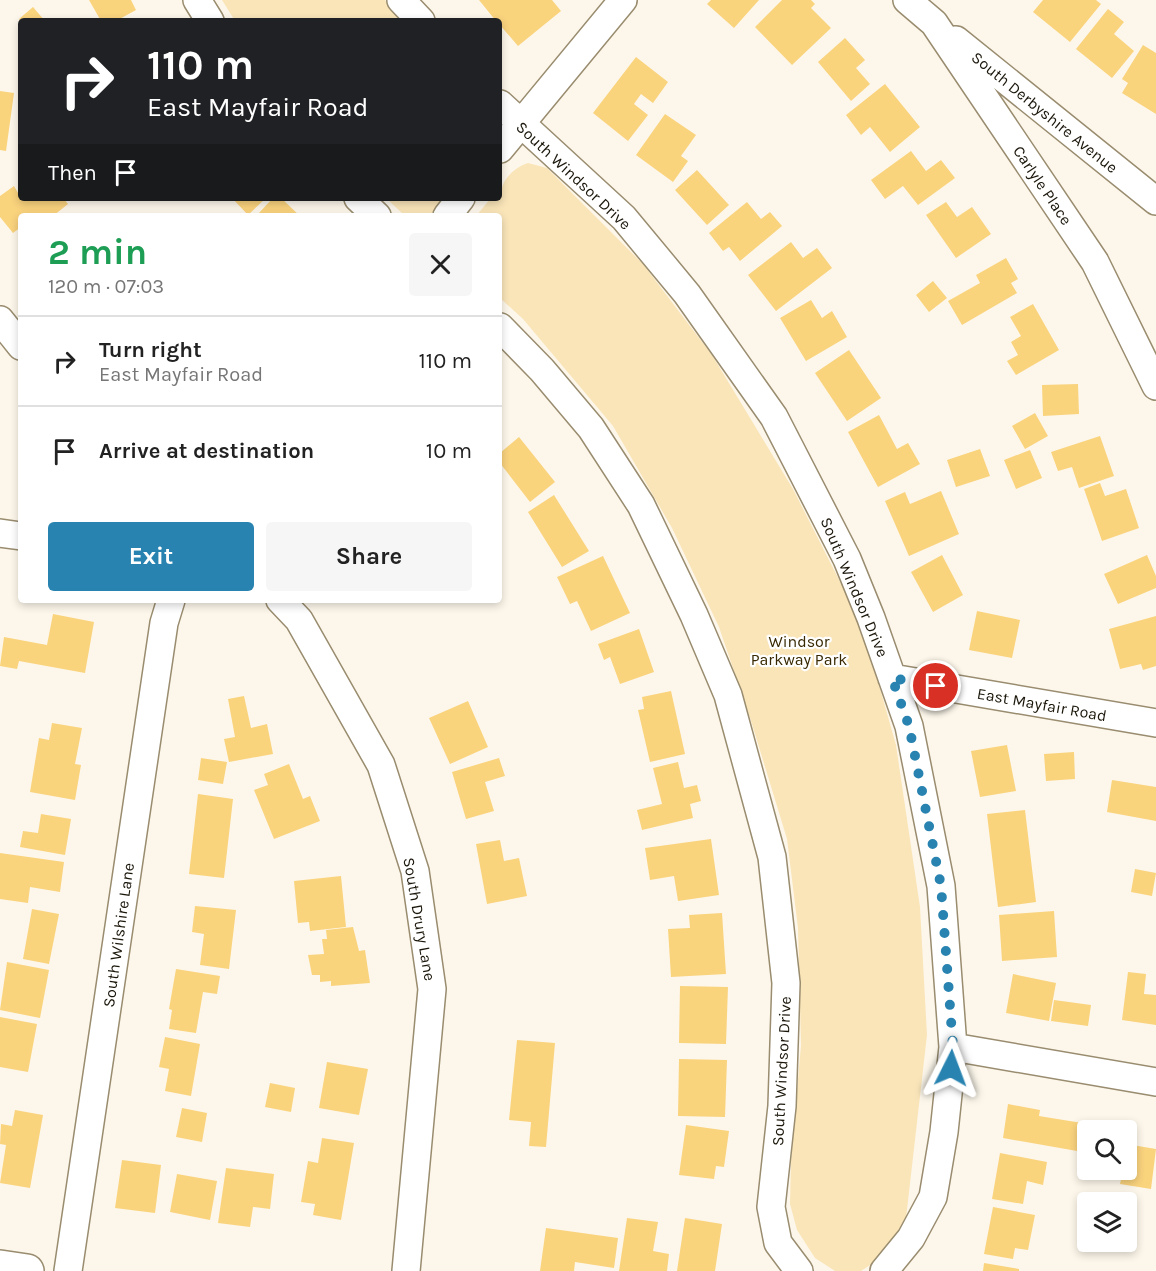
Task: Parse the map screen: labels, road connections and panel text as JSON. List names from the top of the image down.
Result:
{
  "streets": {
    "street": [
      "South Derbyshire Avenue",
      "South Windsor Drive",
      "Carlyle Place",
      "East Mayfair Road",
      "South Drury Lane",
      "South Wilshire Lane"
    ]
  },
  "crossings": [
    ["South Derbyshire Avenue", "Carlyle Place"],
    ["South Windsor Drive", "East Mayfair Road"]
  ],
  "parks": ["Windsor Parkway Park"],
  "page": {
    "turn": ["110 m", "East Mayfair Road"],
    "then": "Then",
    "heading": ["2 min", "120 m · 07:03"],
    "list": [
      {
        "name": "Turn right",
        "note": "East Mayfair Road",
        "value": "110 m"
      },
      {
        "name": "Arrive at destination",
        "value": "10 m"
      }
    ],
    "buttons": ["Exit", "Share"]
  }
}
